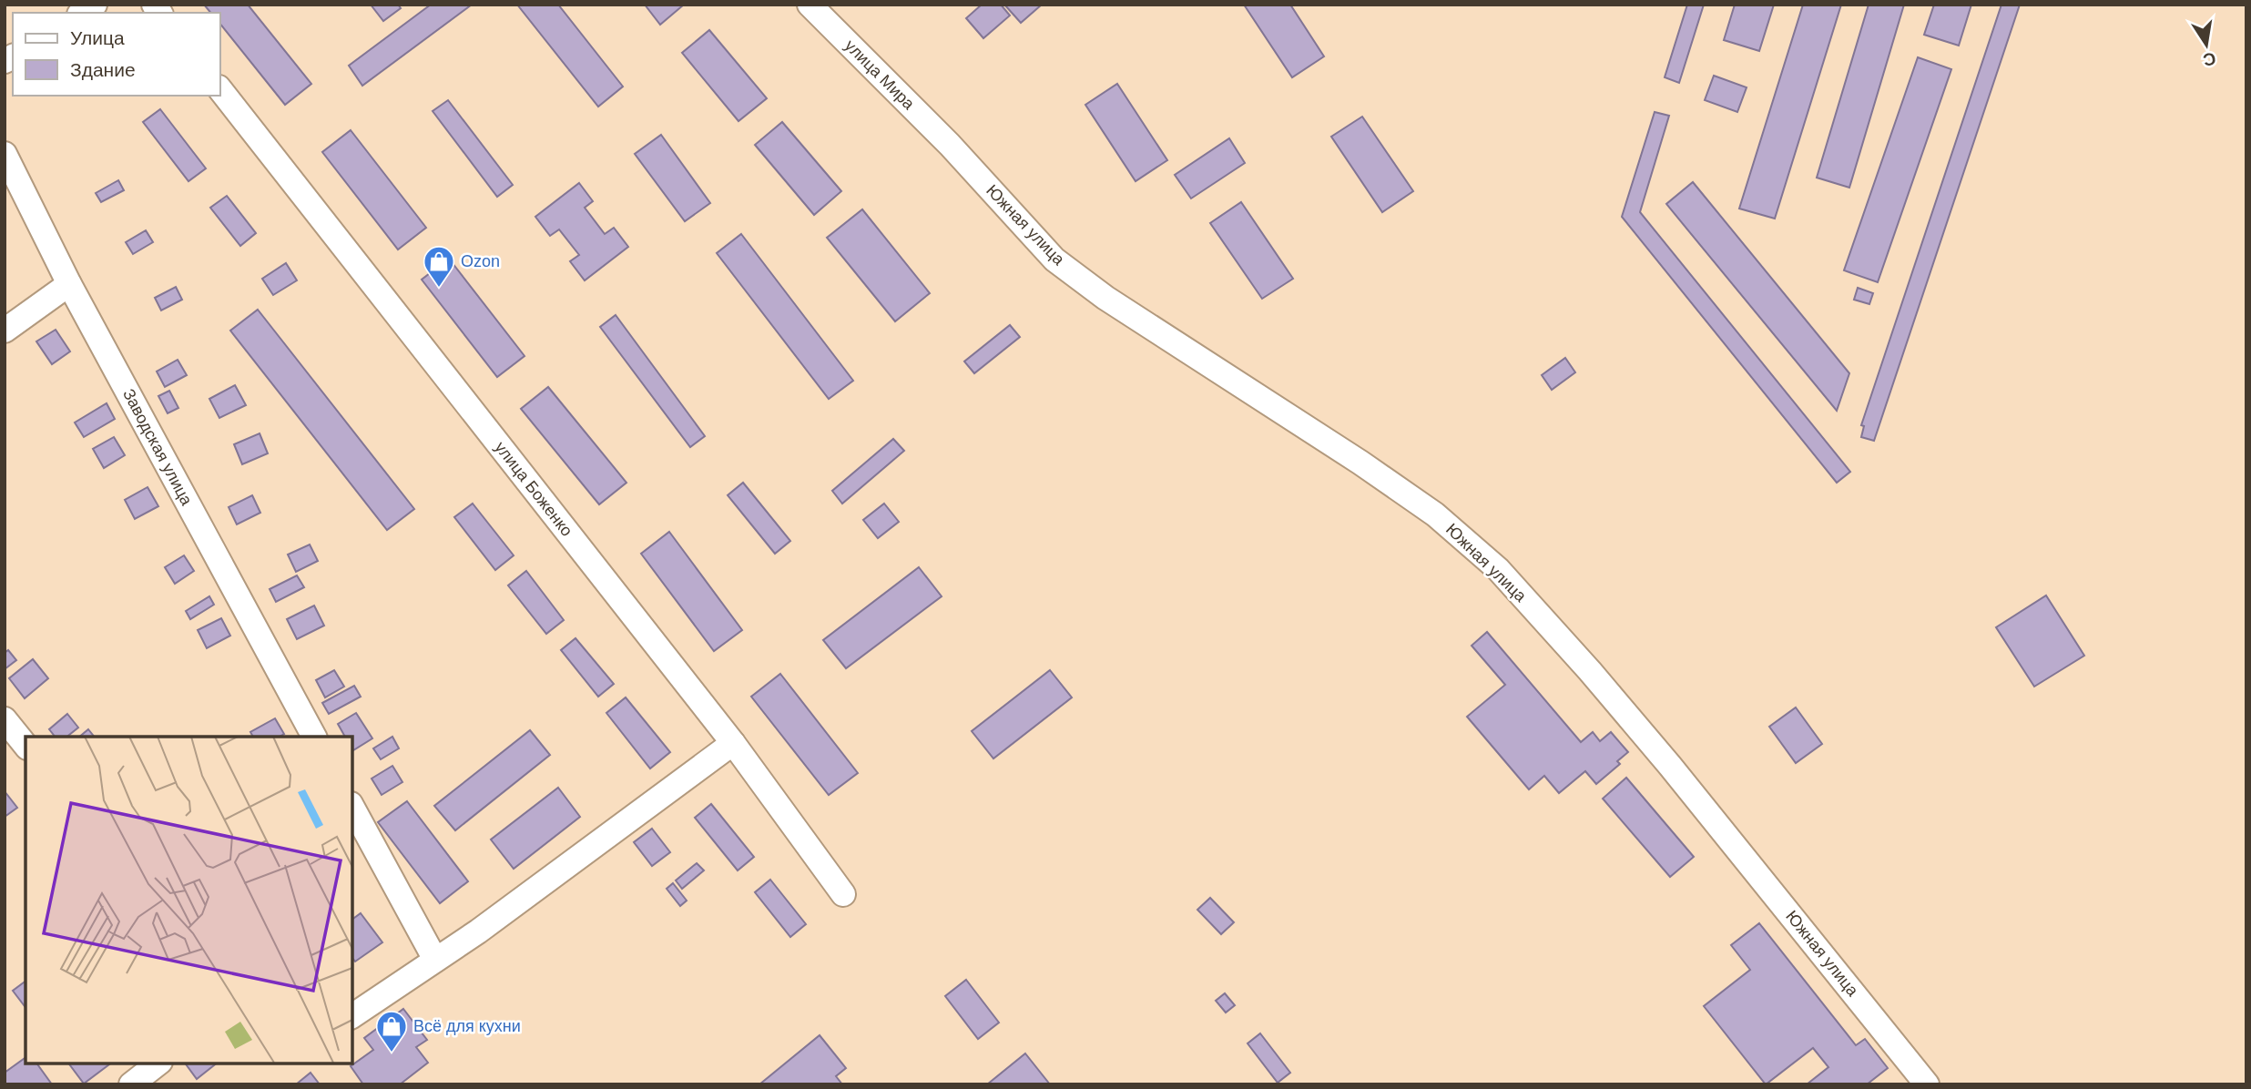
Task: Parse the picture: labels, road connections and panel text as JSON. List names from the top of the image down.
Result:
{
  "streets": {
    "street": [
      "улица Мира",
      "Южная улица",
      "Заводская улица",
      "улица Боженко"
    ]
  },
  "crossings": [
    ["улица Мира", "Южная улица"]
  ],
  "places": {
    "shop": ["Ozon", "Всё для кухни"]
  },
  "legend": ["Улица", "Здание"],
  "north": "bottom"
}
